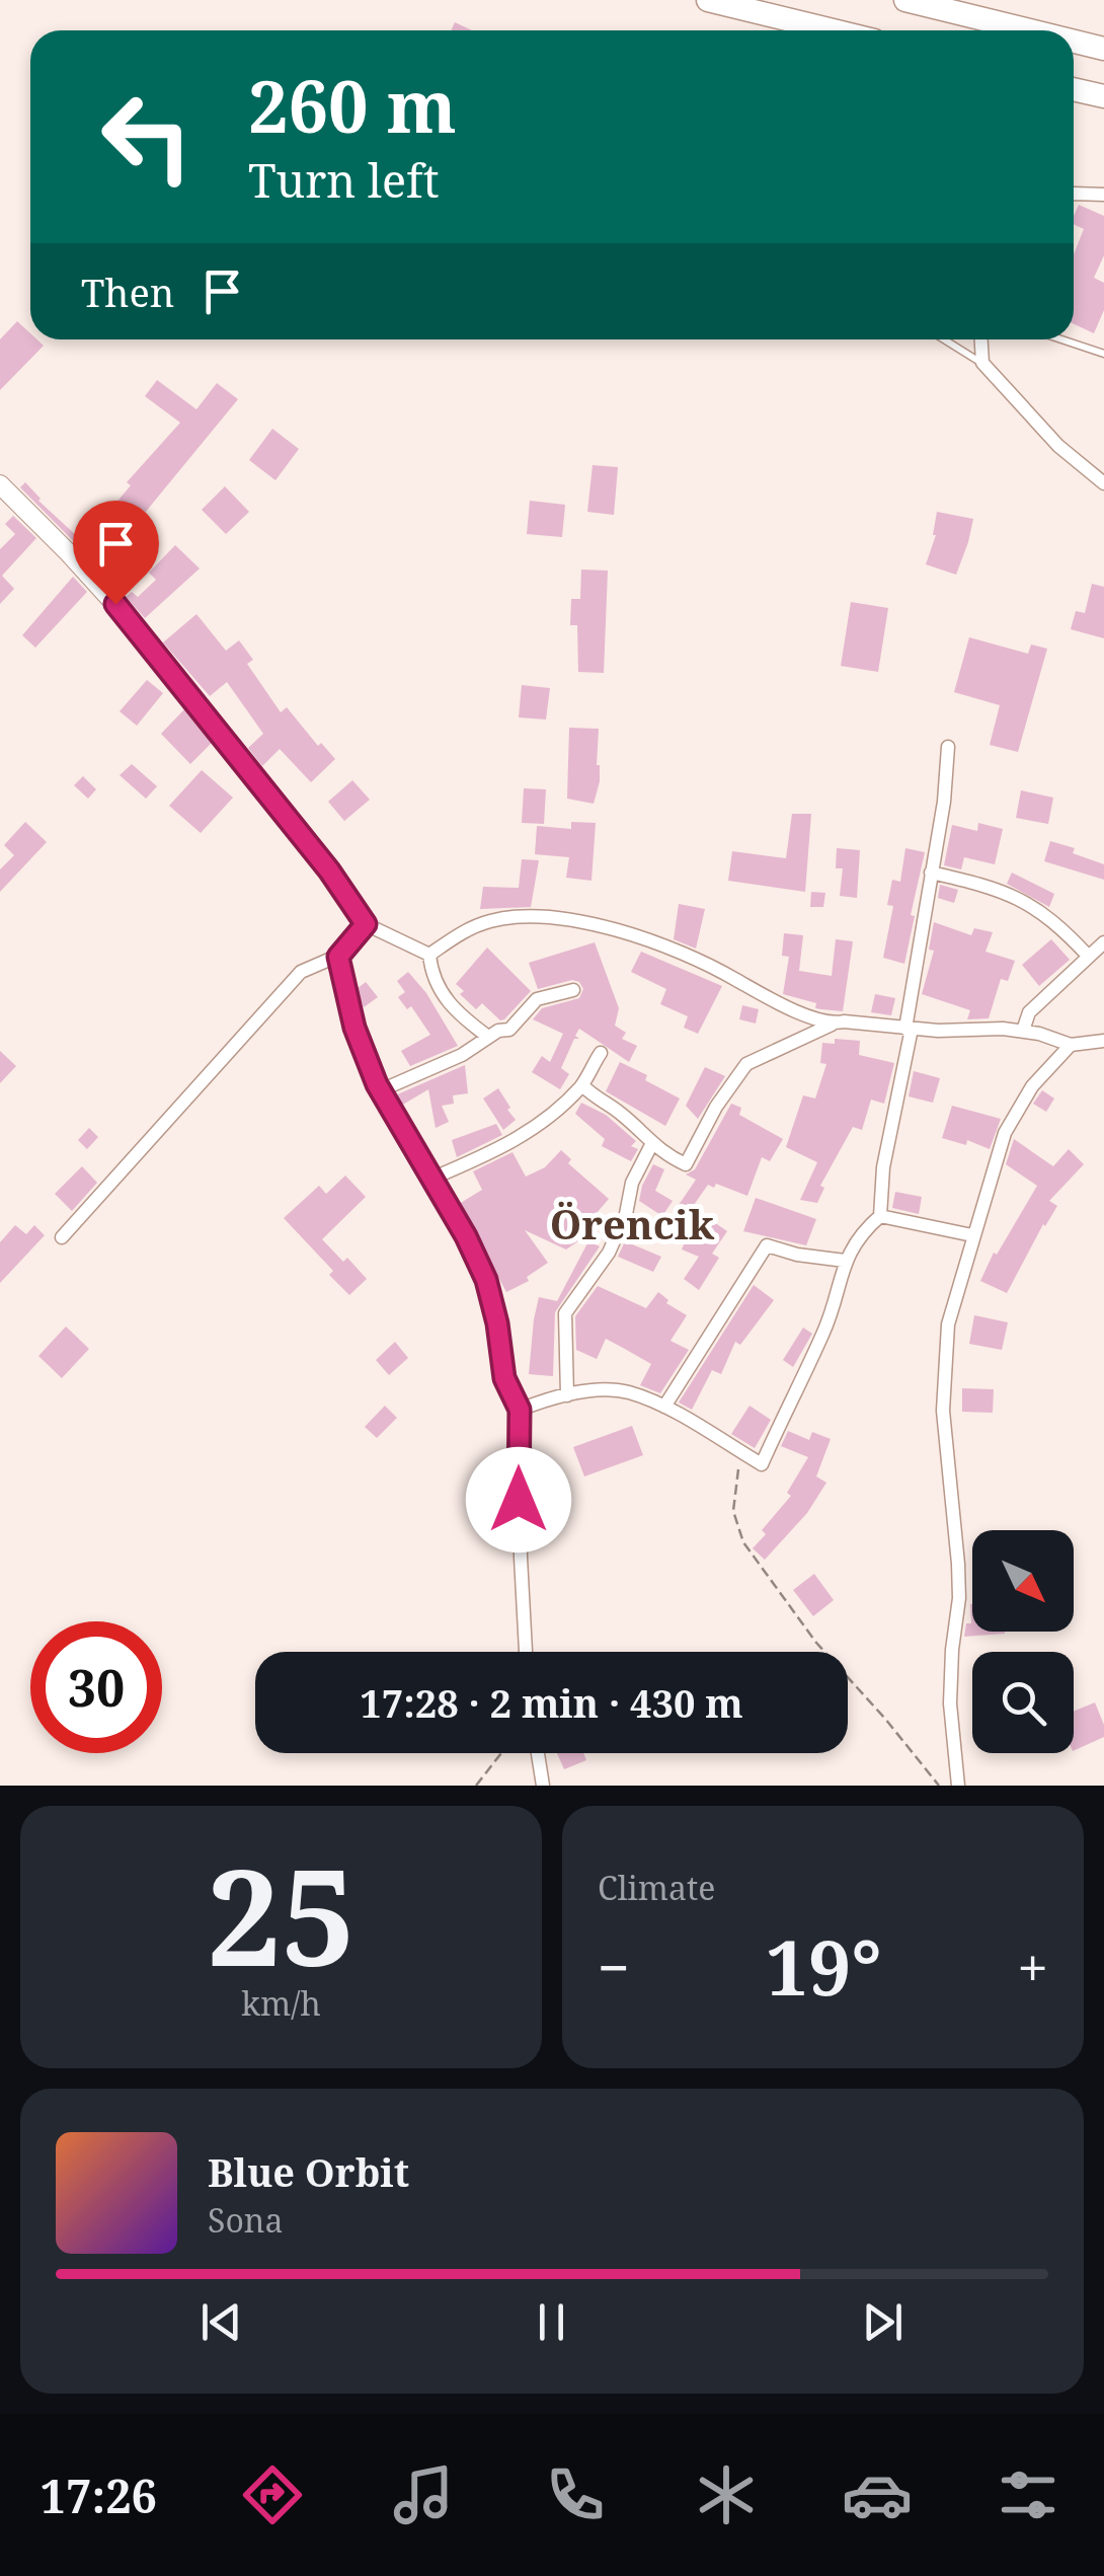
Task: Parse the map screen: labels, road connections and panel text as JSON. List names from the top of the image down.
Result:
{
  "districts": ["Örencik"],
  "north": "bottom right",
  "page": {
    "turn": ["260 m", "Turn left"],
    "then": "Then",
    "limit": "30",
    "trip": "17:28 · 2 min · 430 m",
    "tile": [
      ["25", "km/h"],
      "Climate"
    ],
    "heat": ["−", "19°", "+"],
    "song": ["Blue Orbit", "Sona"],
    "tabs": "17:26"
  }
}
